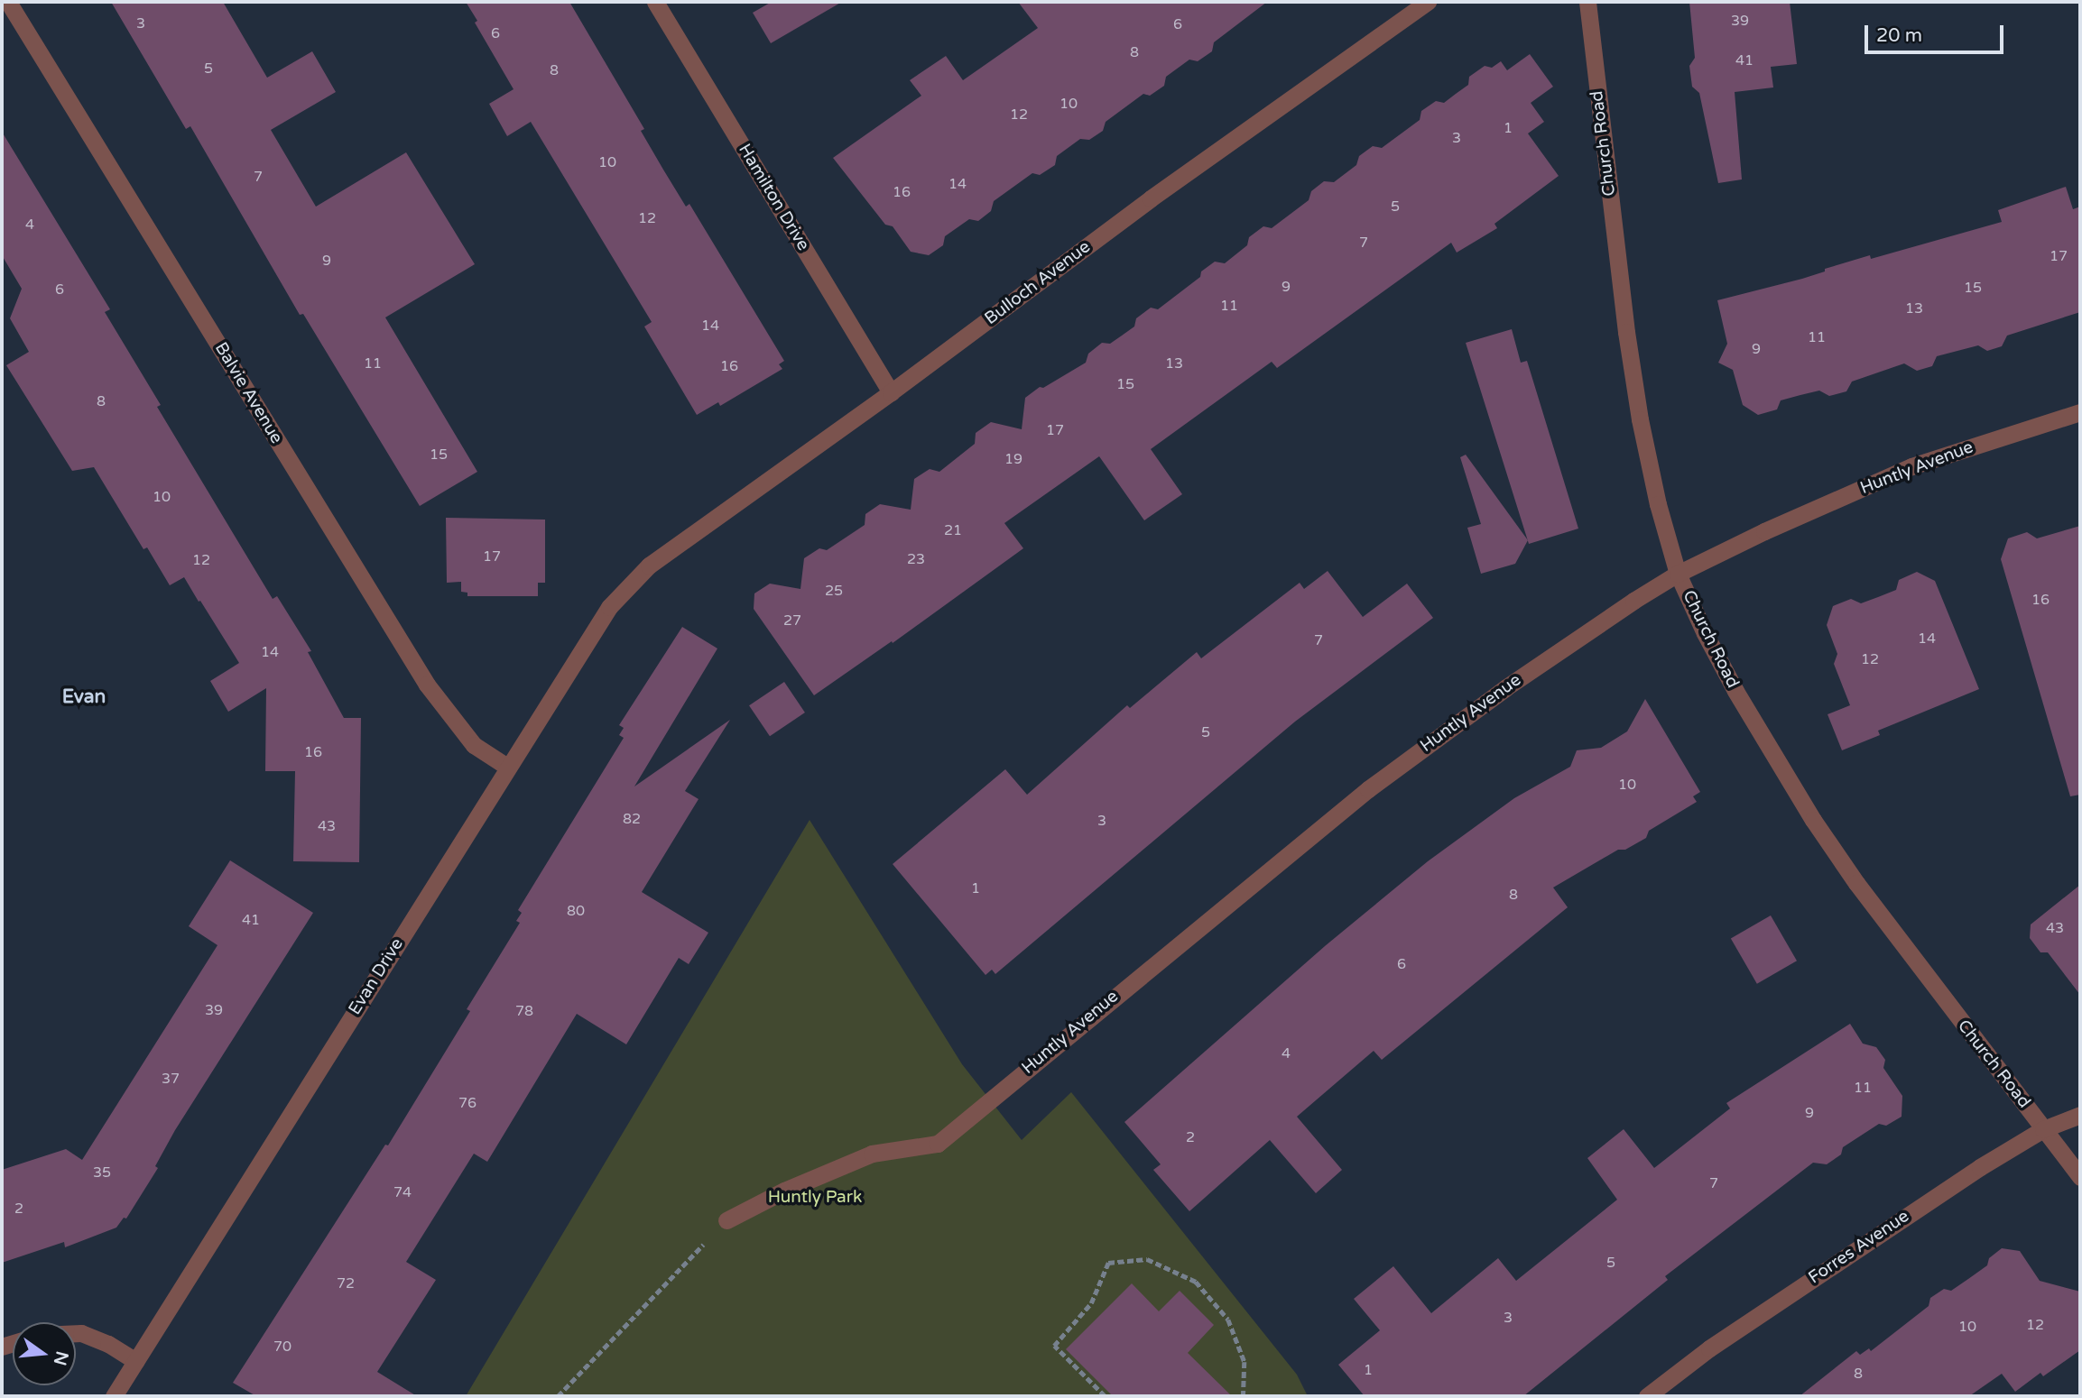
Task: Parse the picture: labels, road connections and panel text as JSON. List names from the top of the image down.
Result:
{
  "streets": {
    "street": [
      "Church Road",
      "Hamilton Drive",
      "Bulloch Avenue",
      "Balvie Avenue",
      "Huntly Avenue",
      "Evan Drive",
      "Forres Avenue"
    ]
  },
  "crossings": [
    ["Church Road", "Huntly Avenue"],
    ["Church Road", "Forres Avenue"],
    ["Hamilton Drive", "Bulloch Avenue"],
    ["Bulloch Avenue", "Evan Drive"],
    ["Balvie Avenue", "Evan Drive"]
  ],
  "districts": ["Evan"],
  "parks": ["Huntly Park"],
  "house_numbers": [
    "39",
    "3",
    "6",
    "6",
    "8",
    "41",
    "5",
    "8",
    "10",
    "12",
    "1",
    "3",
    "10",
    "7",
    "14",
    "16",
    "5",
    "12",
    "4",
    "7",
    "17",
    "9",
    "9",
    "15",
    "6",
    "11",
    "13",
    "14",
    "11",
    "9",
    "11",
    "13",
    "16",
    "15",
    "8",
    "17",
    "15",
    "19",
    "10",
    "21",
    "17",
    "23",
    "12",
    "25",
    "16",
    "27",
    "14",
    "7",
    "14",
    "12",
    "5",
    "16",
    "10",
    "82",
    "3",
    "43",
    "1",
    "8",
    "80",
    "41",
    "43",
    "6",
    "39",
    "78",
    "4",
    "37",
    "11",
    "76",
    "9",
    "2",
    "35",
    "7",
    "74",
    "2",
    "5",
    "72",
    "3",
    "12",
    "10",
    "70",
    "1",
    "8"
  ],
  "scale_bar": "20 m",
  "north": "right"
}
